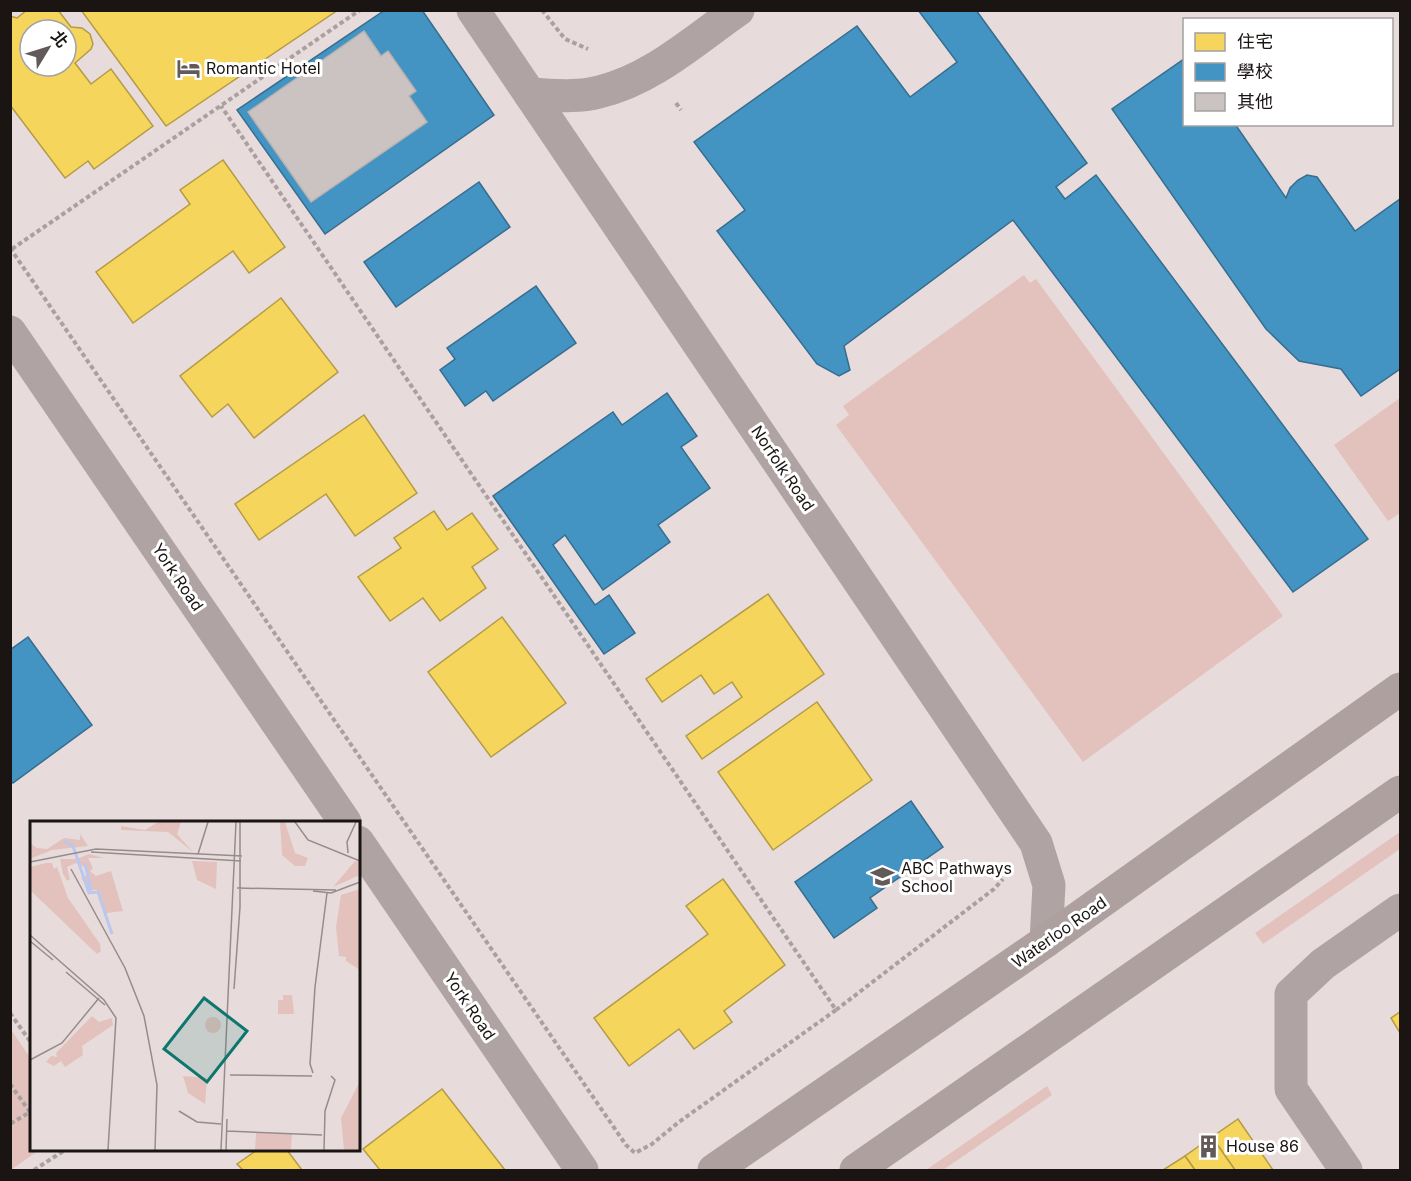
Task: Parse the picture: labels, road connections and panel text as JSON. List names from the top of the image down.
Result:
{
  "streets": {
    "highway": ["Waterloo Road"],
    "street": ["Norfolk Road", "York Road"]
  },
  "crossings": [
    ["Norfolk Road", "Waterloo Road"]
  ],
  "places": {
    "hotel": ["Romantic Hotel"],
    "school or university": ["ABC Pathways School"],
    "building": ["House 86"]
  },
  "legend": ["住宅", "學校", "其他"],
  "north": "top right"
}
